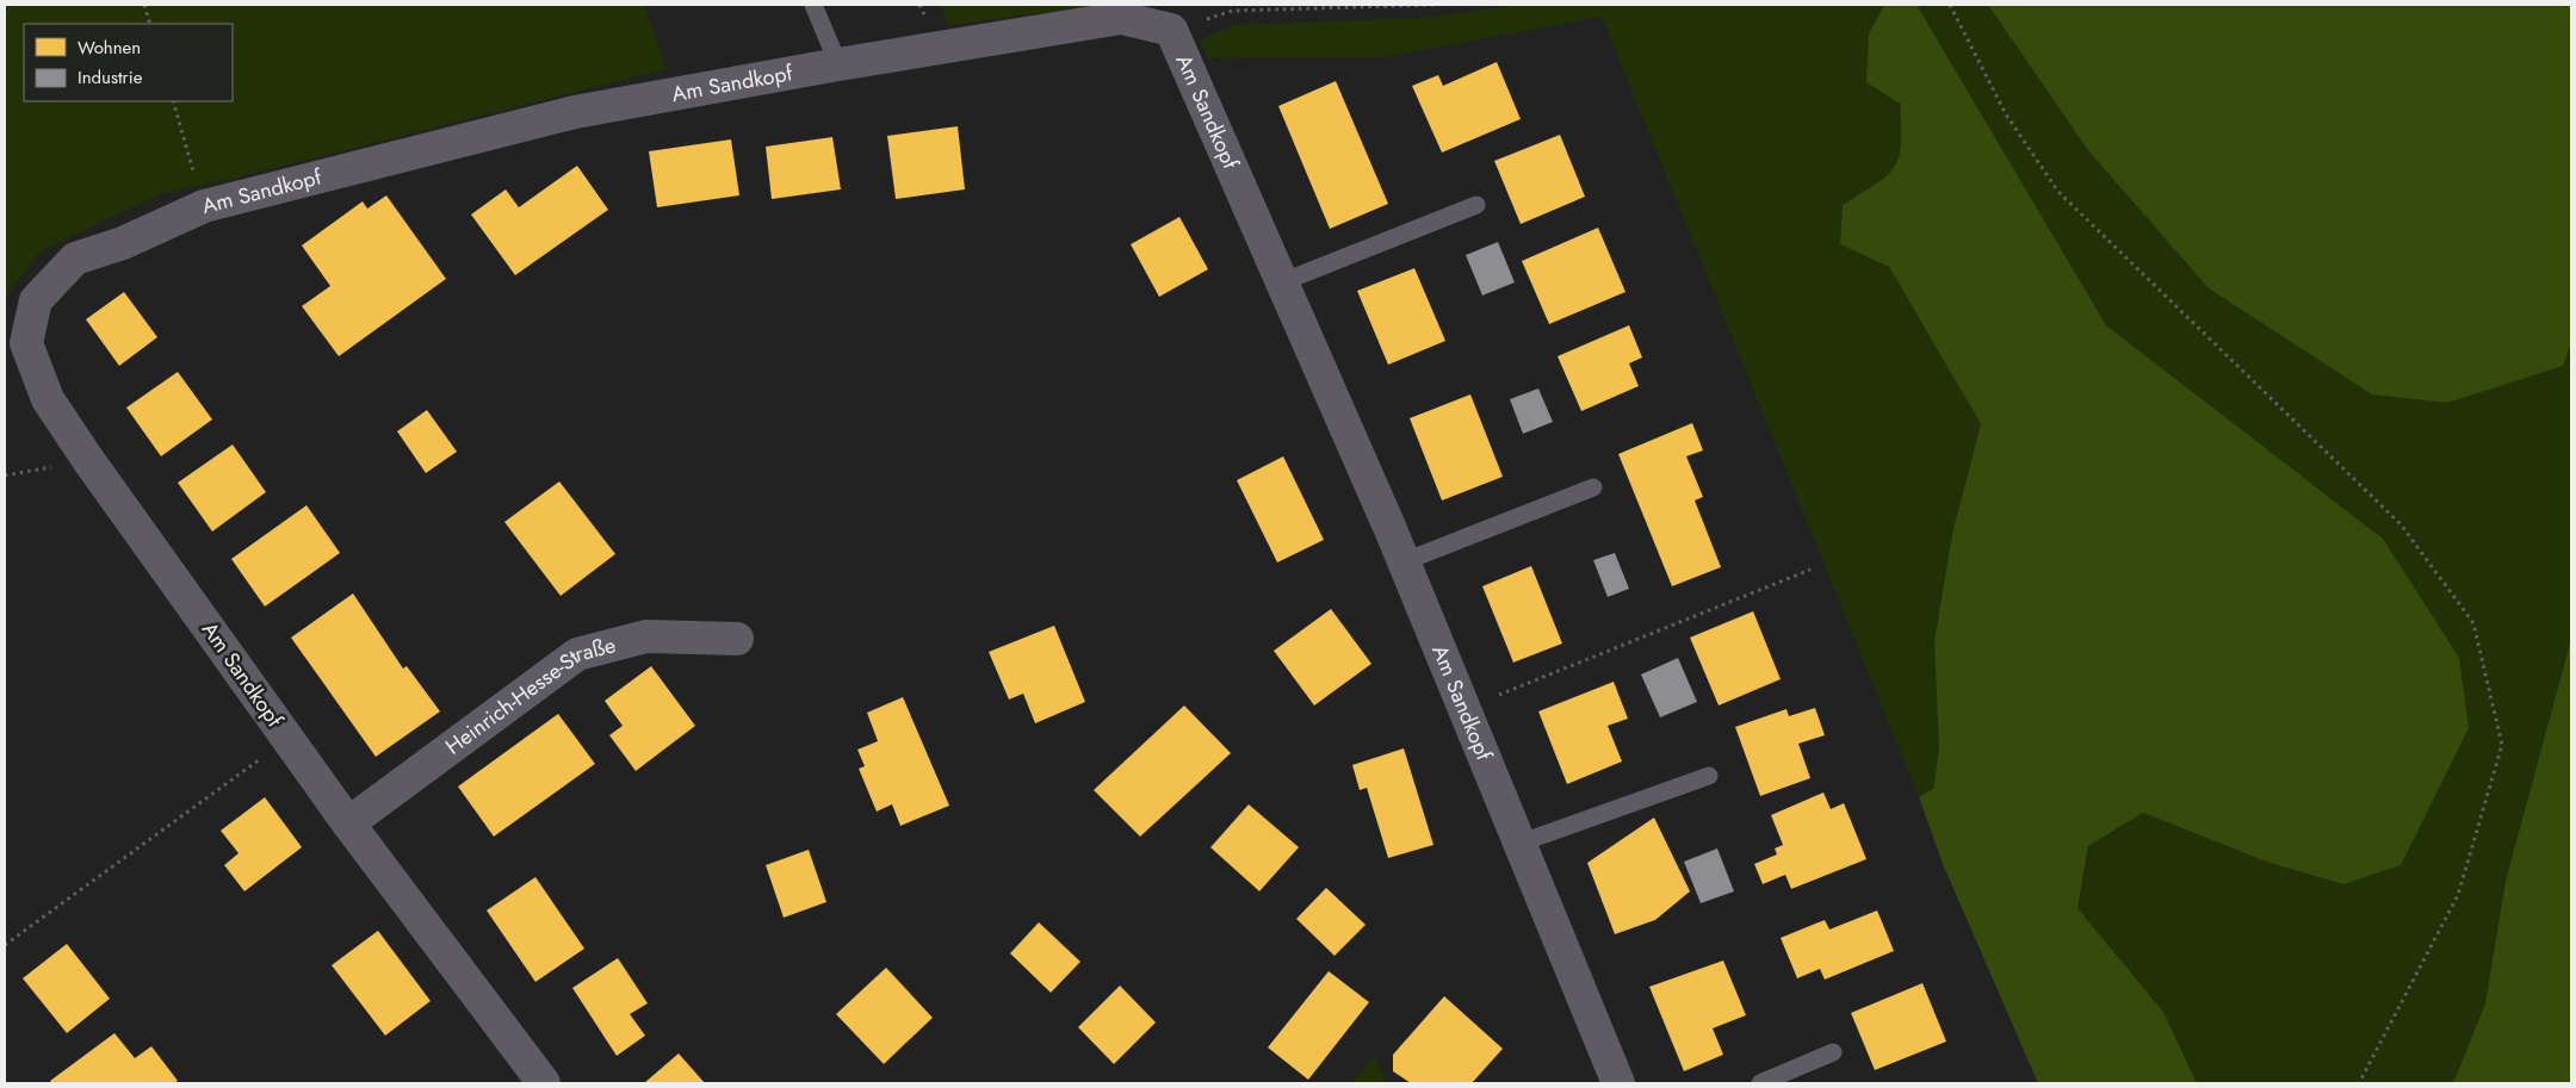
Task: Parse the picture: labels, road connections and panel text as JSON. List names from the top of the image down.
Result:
{
  "streets": {
    "street": ["Am Sandkopf", "Heinrich-Hesse-Straße"]
  },
  "crossings": [
    ["Am Sandkopf", "Heinrich-Hesse-Straße"]
  ],
  "legend": ["Wohnen", "Industrie"]
}
